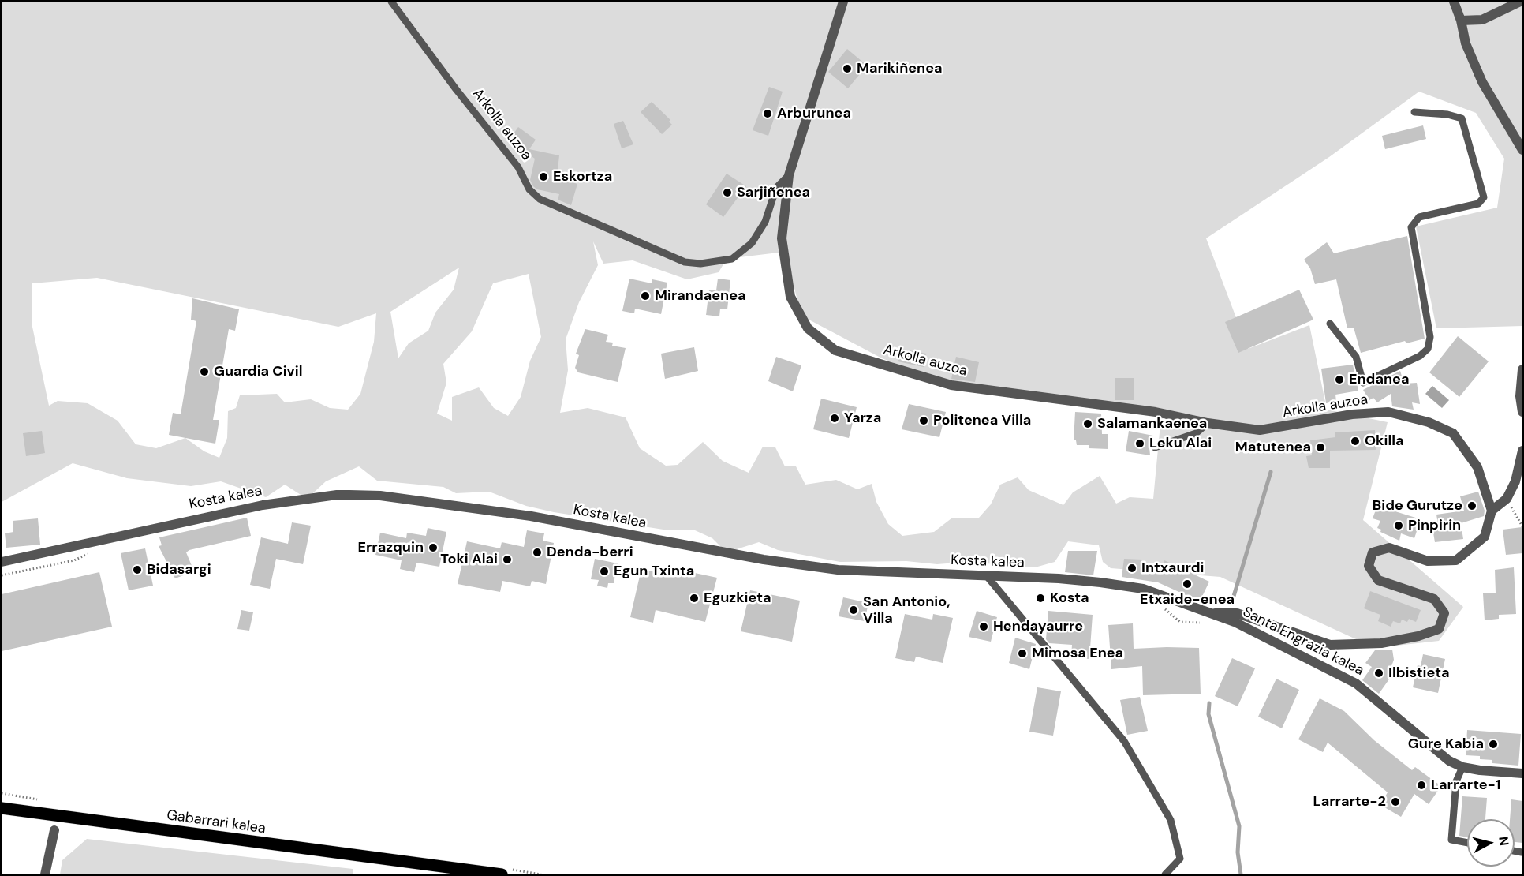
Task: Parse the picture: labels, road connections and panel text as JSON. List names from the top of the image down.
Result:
{
  "streets": {
    "main road": ["Gabarrari kalea"],
    "street": ["Arkolla auzoa", "Kosta kalea", "Santa Engrazia kalea"]
  },
  "crossings": [
    ["Kosta kalea", "Santa Engrazia kalea"]
  ],
  "places": [
    "Marikiñenea",
    "Arburunea",
    "Eskortza",
    "Sarjiñenea",
    "Mirandaenea",
    "Guardia Civil",
    "Endanea",
    "Yarza",
    "Politenea Villa",
    "Salamankaenea",
    "Okilla",
    "Leku Alai",
    "Matutenea",
    "Bide Gurutze",
    "Pinpirin",
    "Errazquin",
    "Denda-berri",
    "Toki Alai",
    "Intxaurdi",
    "Bidasargi",
    "Egun Txinta",
    "Etxaide-enea",
    "Eguzkieta",
    "Kosta",
    "San Antonio, Villa",
    "Hendayaurre",
    "Mimosa Enea",
    "Ilbistieta",
    "Gure Kabia",
    "Larrarte-1",
    "Larrarte-2"
  ],
  "north": "right"
}
